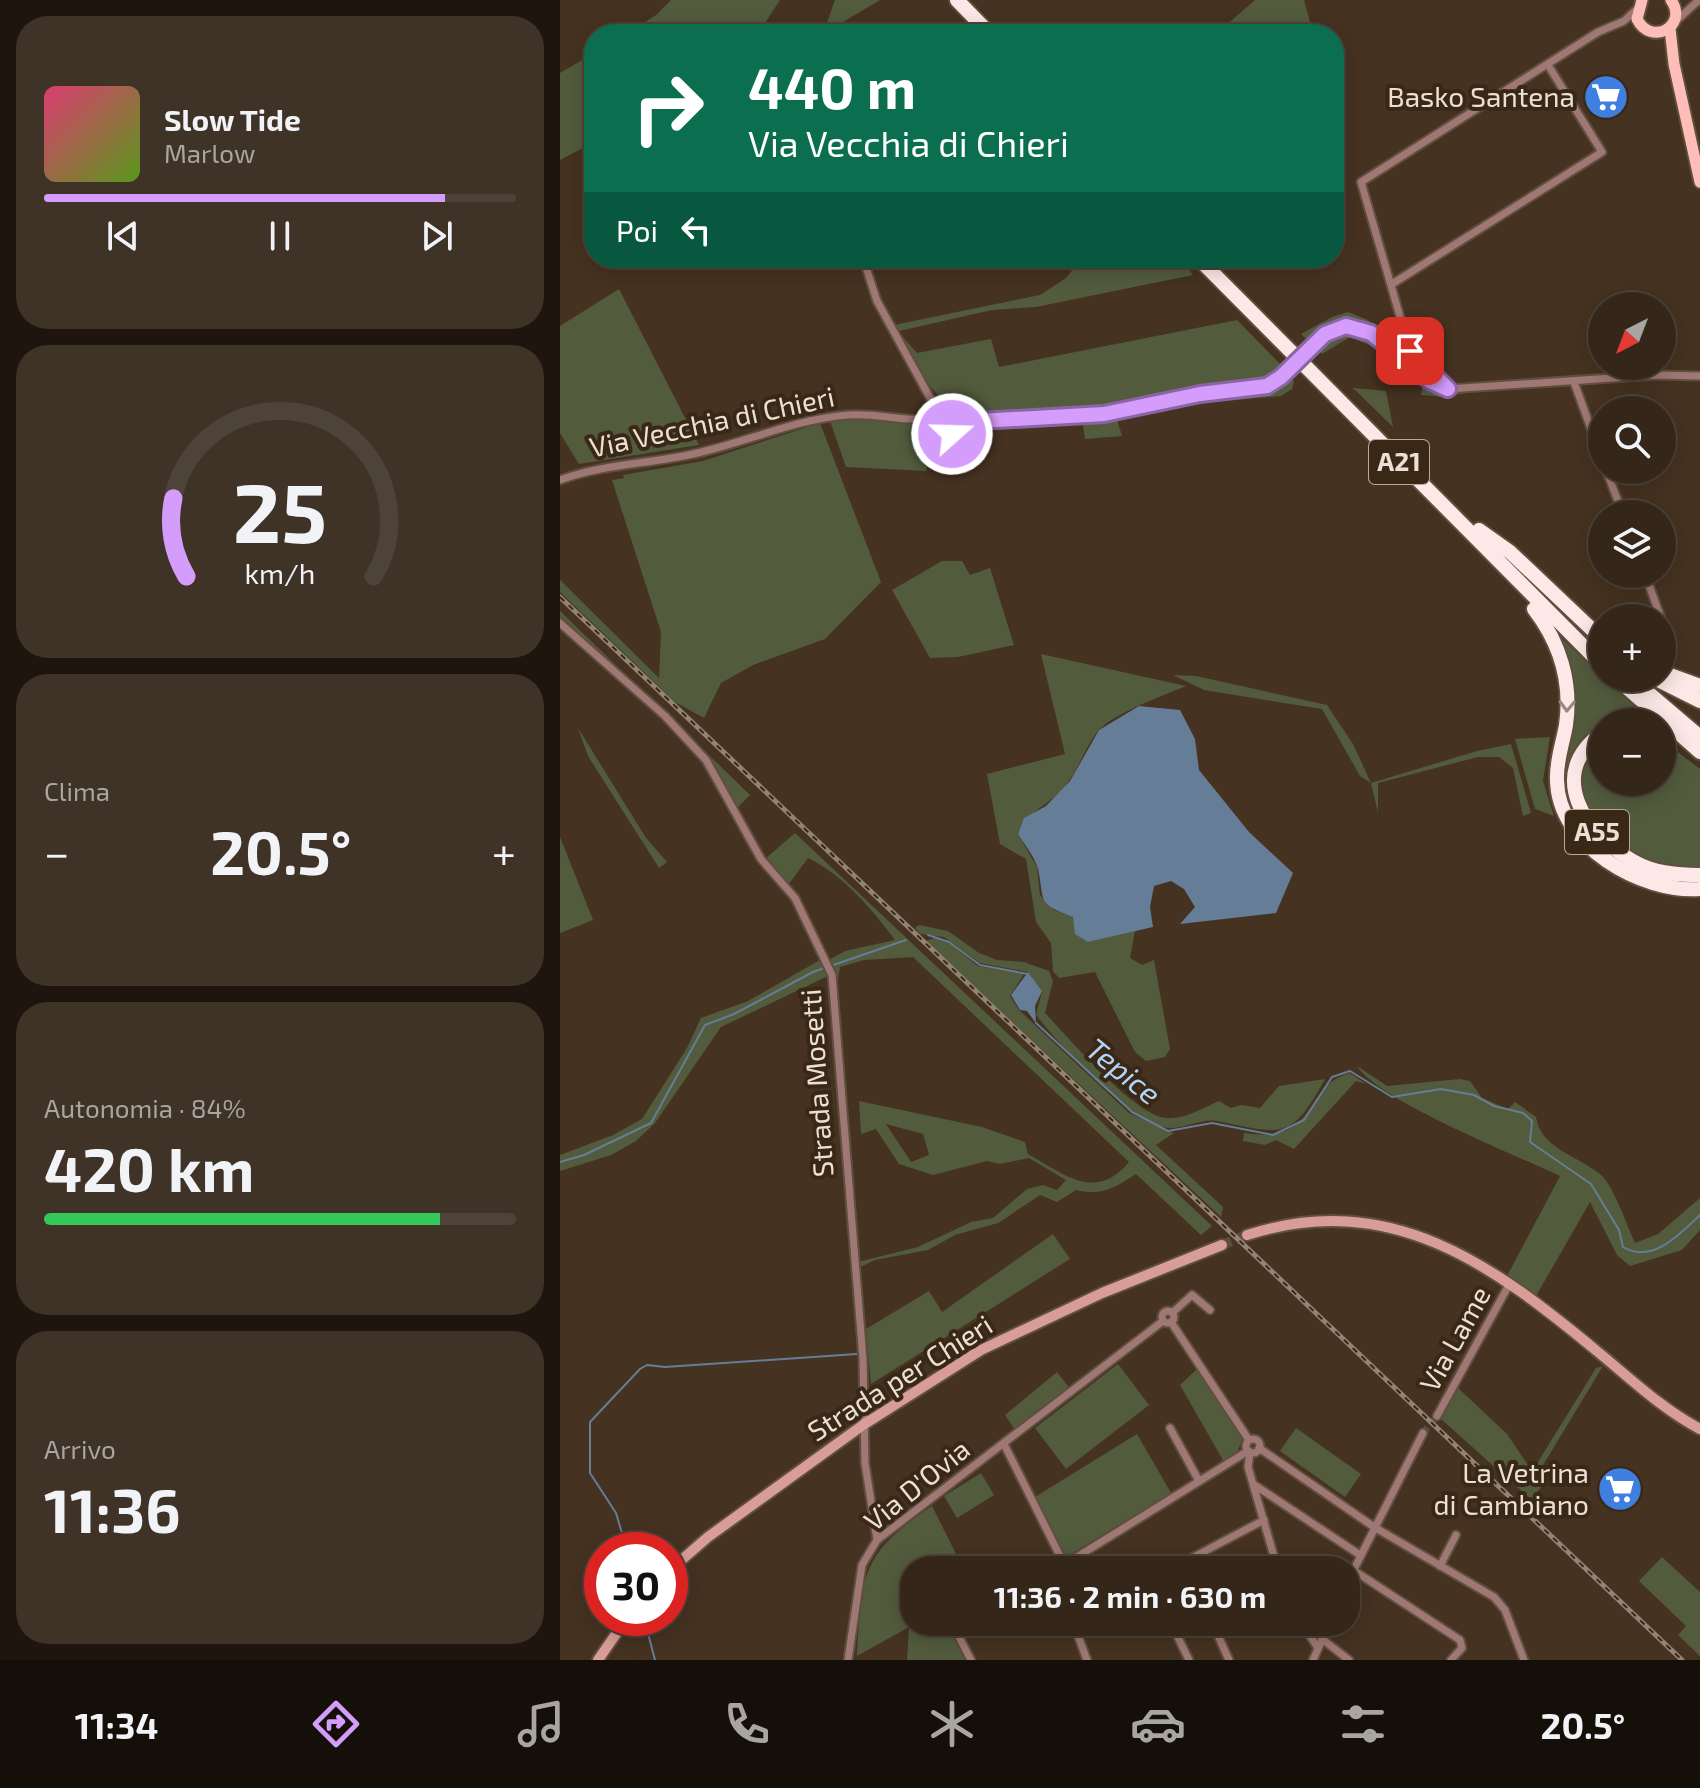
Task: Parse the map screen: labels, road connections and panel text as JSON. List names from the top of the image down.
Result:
{
  "streets": {
    "highway": ["A21", "A55"],
    "main road": ["Strada per Chieri"],
    "street": [
      "Via Vecchia di Chieri",
      "Strada Mosetti",
      "Via Lame",
      "Via D'Ovia"
    ]
  },
  "crossings": [
    ["A21", "A55"],
    ["Strada Mosetti", "Strada per Chieri"],
    ["Strada Mosetti", "Via D'Ovia"]
  ],
  "water": ["Tepice"],
  "places": {
    "supermarket": ["Basko Santena", "La Vetrina di Cambiano"]
  },
  "north": "bottom left",
  "page": {
    "turn": ["440 m", "Via Vecchia di Chieri"],
    "song": ["Slow Tide", "Marlow"],
    "then": "Poi",
    "map_buttons": ["+", "−"],
    "tile": [
      "Clima",
      ["Autonomia · 84%", "420 km"],
      ["Arrivo", "11:36"]
    ],
    "heat": ["−", "20.5°", "+"],
    "limit": "30",
    "trip": "11:36 · 2 min · 630 m",
    "tabs": ["11:34", "20.5°"],
    "gauge": ["25", "km/h"]
  }
}
